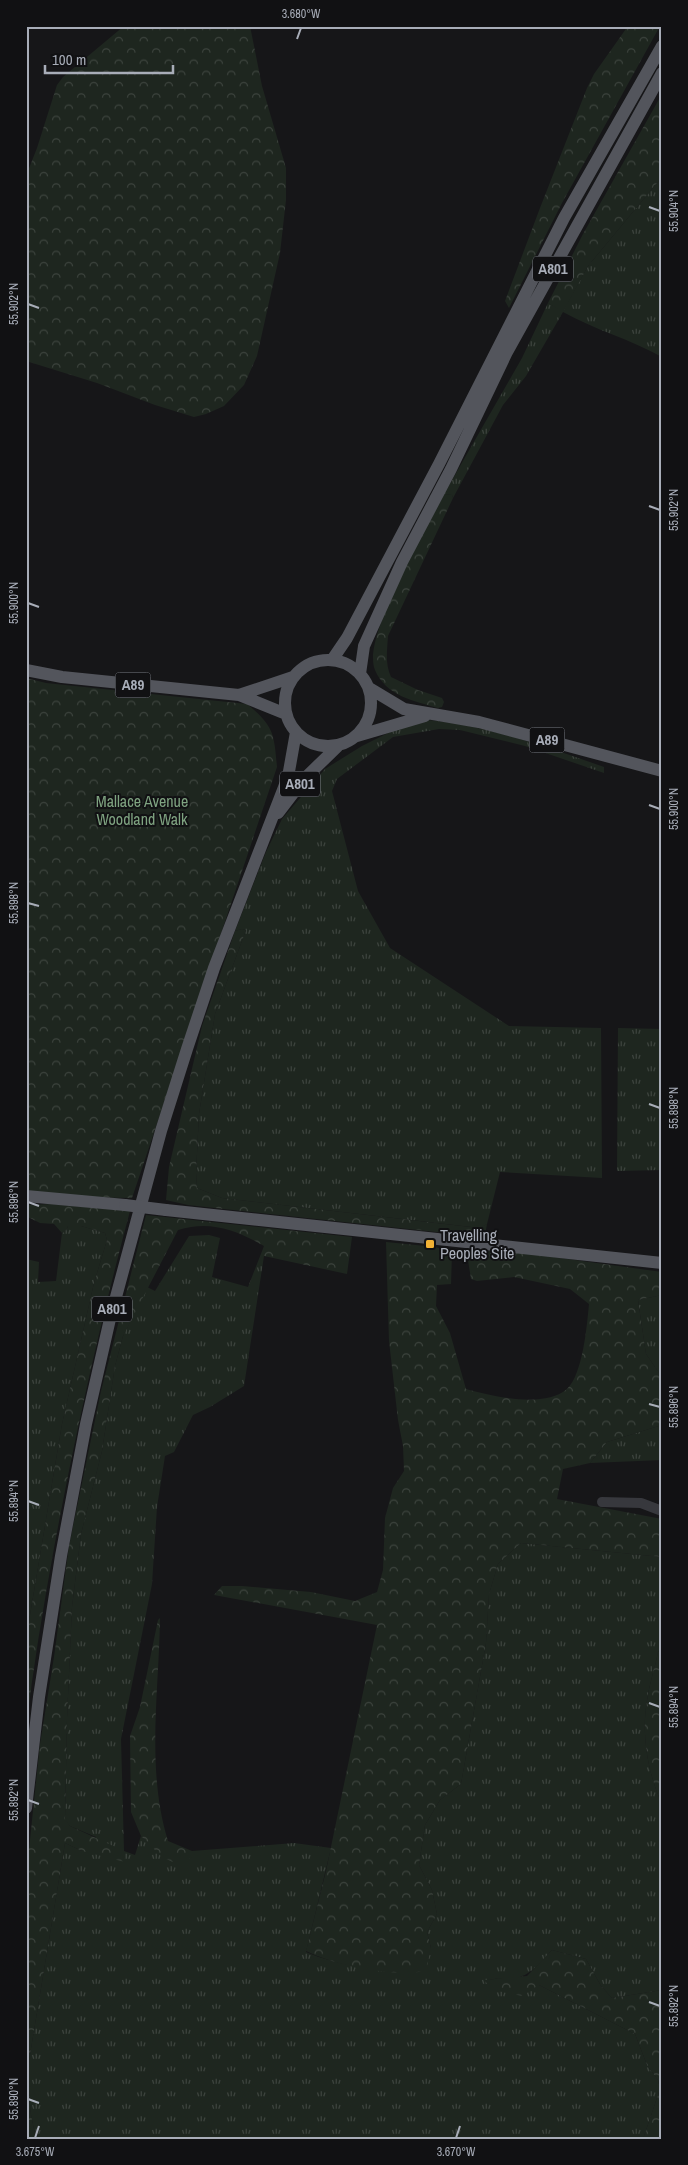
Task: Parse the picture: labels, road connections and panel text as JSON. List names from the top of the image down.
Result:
{
  "streets": {
    "main road": ["A801", "A89"]
  },
  "crossings": [
    ["A801", "A89"]
  ],
  "parks": ["Mallace Avenue Woodland Walk"],
  "places": {
    "transit": ["Travelling Peoples Site"]
  },
  "scale_bar": "100 m",
  "coordinates": [
    "3.680°W",
    "55.904°N",
    "55.902°N",
    "55.900°N",
    "55.898°N",
    "55.896°N",
    "55.894°N",
    "55.892°N",
    "55.890°N",
    "3.675°W",
    "3.670°W"
  ]
}
